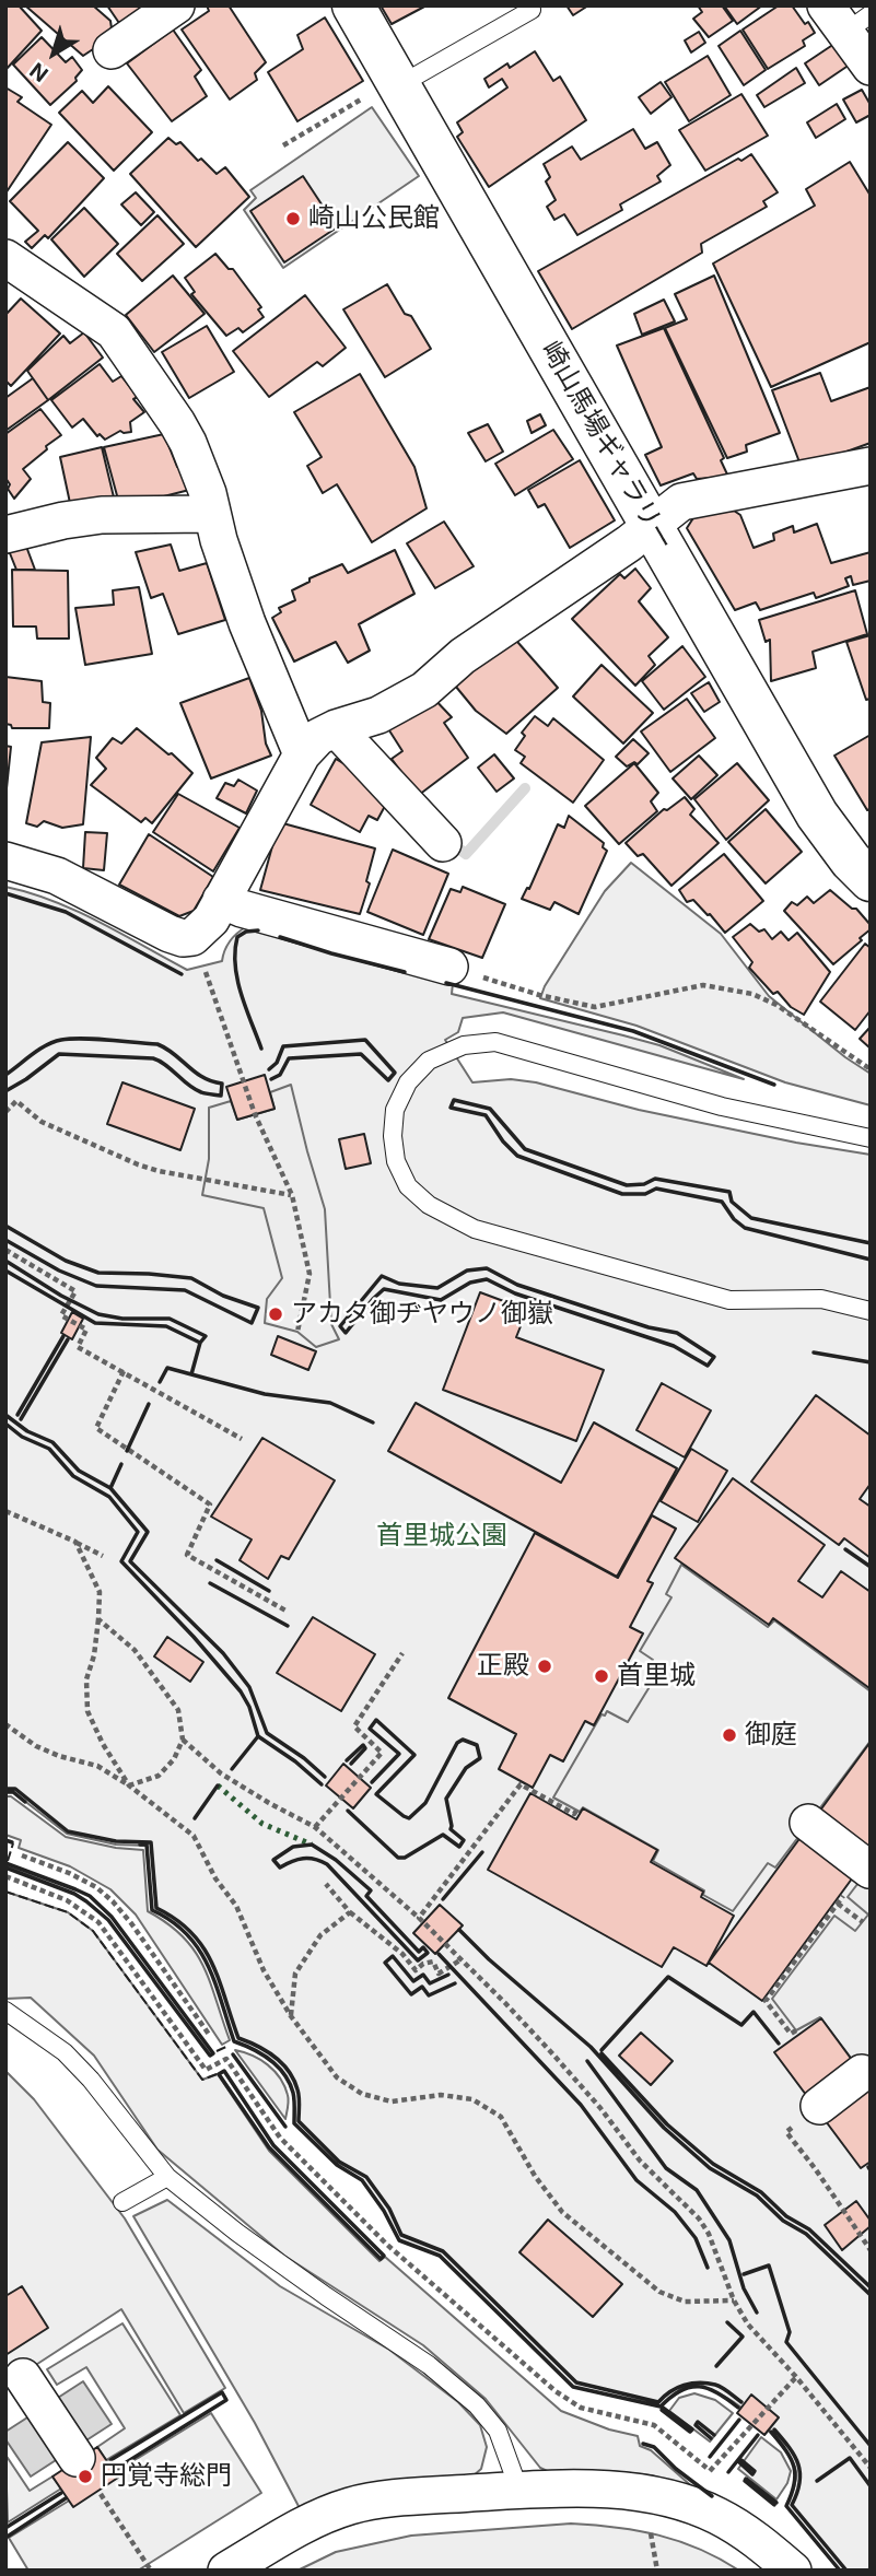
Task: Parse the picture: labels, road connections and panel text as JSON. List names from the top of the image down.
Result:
{
  "streets": {
    "street": ["崎山馬場ギャラリー"]
  },
  "parks": ["首里城公園"],
  "places": [
    "崎山公民館",
    "アカタ御ヂヤウノ御嶽",
    "正殿",
    "首里城",
    "御庭",
    "円覚寺総門"
  ],
  "north": "bottom left"
}
